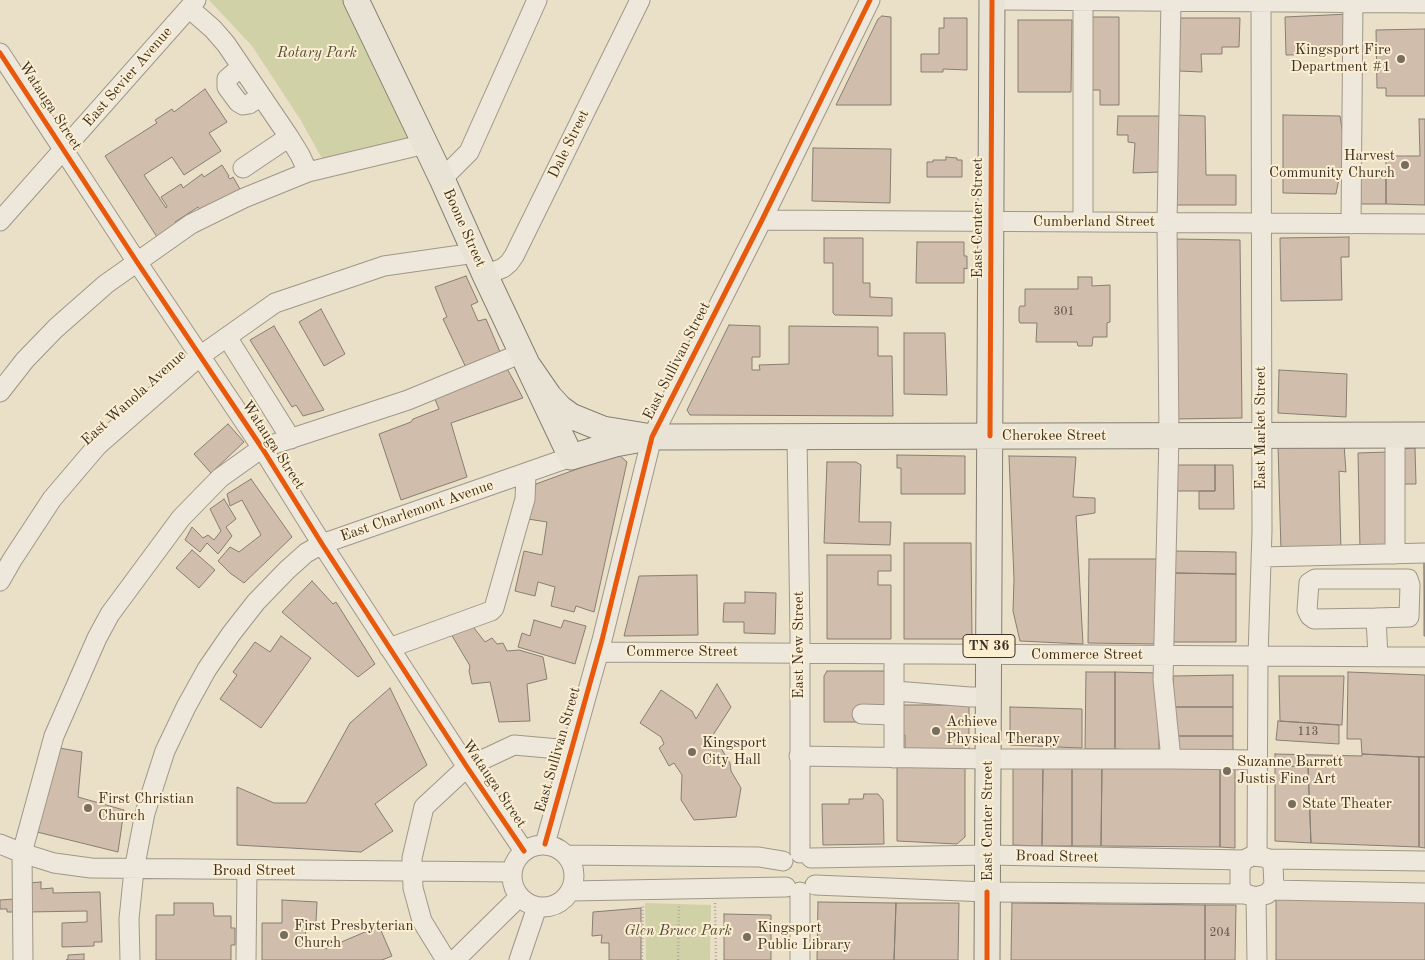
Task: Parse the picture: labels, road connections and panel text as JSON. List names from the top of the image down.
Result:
{
  "streets": {
    "main road": [
      "East Center Street",
      "Boone Street",
      "Cherokee Street",
      "East Charlemont Avenue",
      "TN 36"
    ],
    "street": [
      "East Sevier Avenue",
      "Watauga Street",
      "Dale Street",
      "Cumberland Street",
      "East Sullivan Street",
      "East Wanola Avenue",
      "East Market Street",
      "East New Street",
      "Commerce Street",
      "Broad Street"
    ]
  },
  "crossings": [
    ["East Sevier Avenue", "Watauga Street"],
    ["Watauga Street", "East Sullivan Street"],
    ["Watauga Street", "East Wanola Avenue"],
    ["Watauga Street", "East Charlemont Avenue"],
    ["Watauga Street", "Broad Street"],
    ["Dale Street", "Boone Street"],
    ["East Center Street", "Cumberland Street"],
    ["East Center Street", "Cherokee Street"],
    ["East Center Street", "TN 36"],
    ["East Center Street", "Commerce Street"],
    ["East Center Street", "Broad Street"],
    ["Cumberland Street", "East Sullivan Street"],
    ["Cumberland Street", "East Market Street"],
    ["Boone Street", "East Wanola Avenue"],
    ["Boone Street", "East Charlemont Avenue"],
    ["East Sullivan Street", "Cherokee Street"],
    ["East Sullivan Street", "East Charlemont Avenue"],
    ["East Sullivan Street", "Commerce Street"],
    ["East Sullivan Street", "Broad Street"],
    ["East Market Street", "Cherokee Street"],
    ["East Market Street", "Commerce Street"],
    ["East Market Street", "Broad Street"],
    ["Cherokee Street", "East Charlemont Avenue"],
    ["Cherokee Street", "East New Street"],
    ["East Charlemont Avenue", "Broad Street"],
    ["East New Street", "Commerce Street"],
    ["East New Street", "Broad Street"]
  ],
  "parks": ["Rotary Park", "Glen Bruce Park"],
  "places": [
    "Kingsport Fire Department #1",
    "Harvest Community Church",
    "Achieve Physical Therapy",
    "Kingsport City Hall",
    "Suzanne Barrett Justis Fine Art",
    "State Theater",
    "First Christian Church",
    "First Presbyterian Church",
    "Kingsport Public Library"
  ],
  "house_numbers": ["301", "113", "204"]
}
